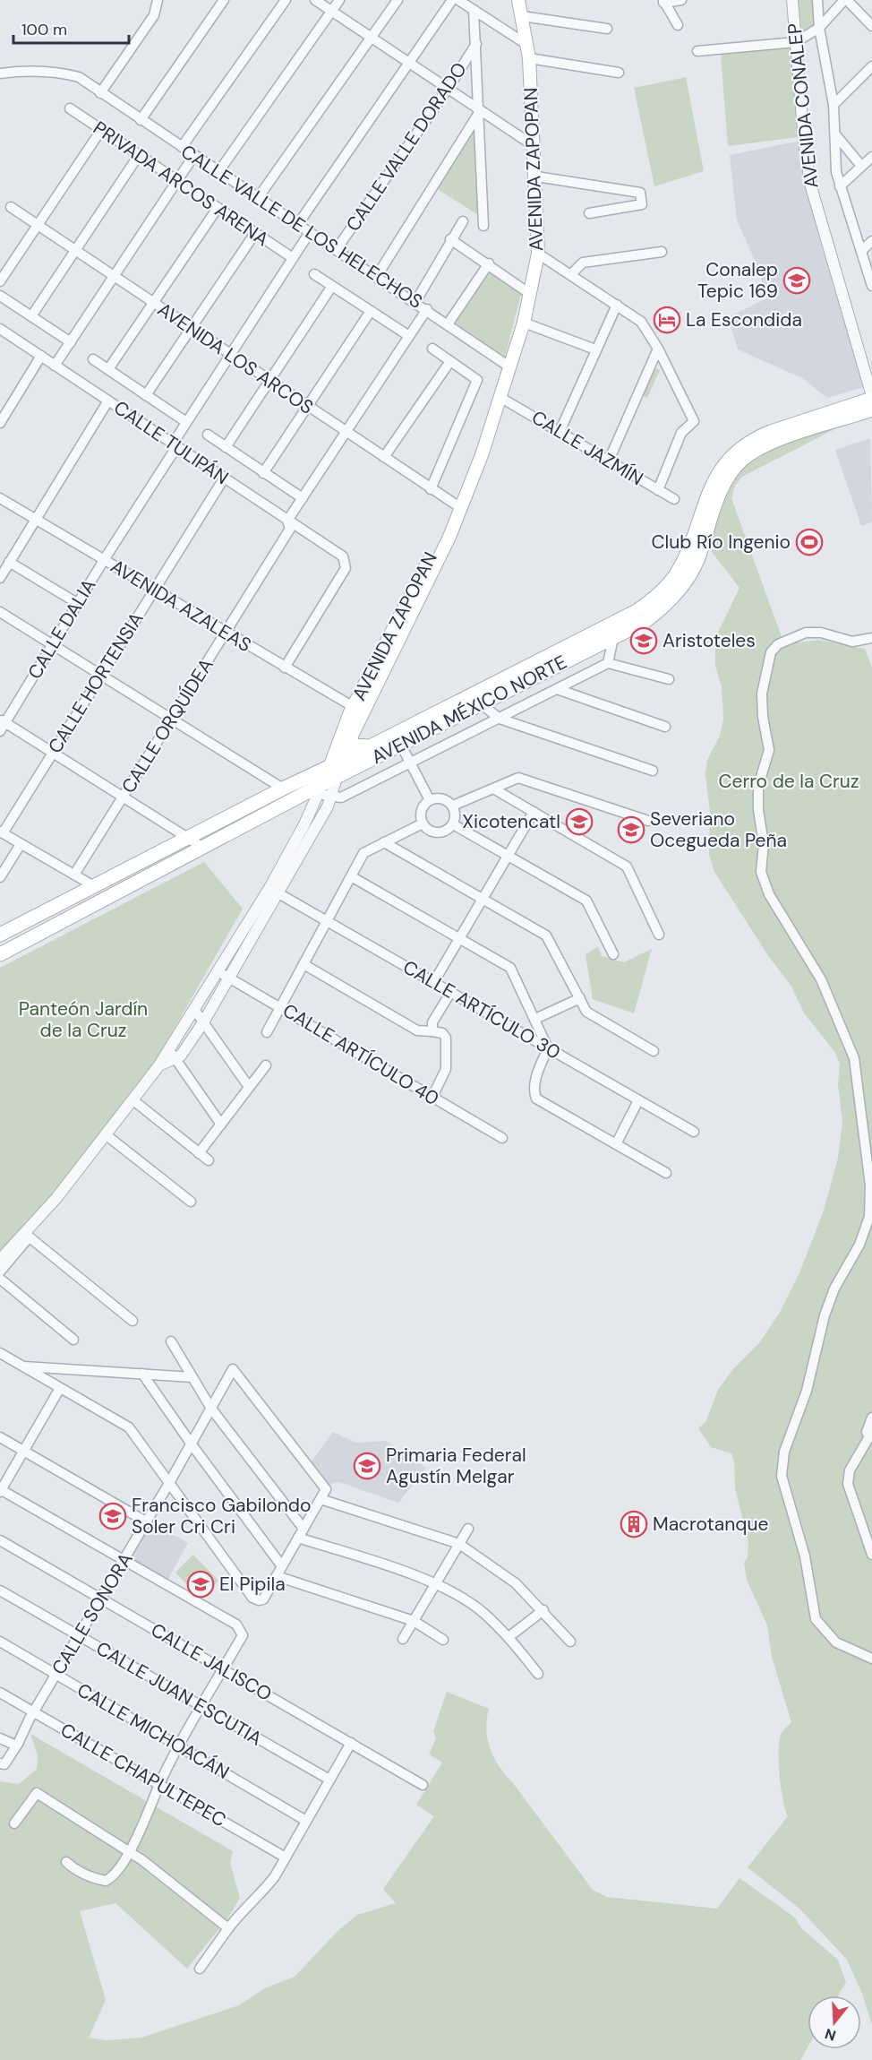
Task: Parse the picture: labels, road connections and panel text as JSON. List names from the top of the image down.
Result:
{
  "streets": {
    "main road": ["AVENIDA ZAPOPAN", "AVENIDA MÉXICO NORTE"],
    "street": [
      "AVENIDA CONALEP",
      "CALLE VALLE DORADO",
      "PRIVADA ARCOS ARENA",
      "CALLE VALLE DE LOS HELECHOS",
      "AVENIDA LOS ARCOS",
      "CALLE TULIPÁN",
      "CALLE JAZMÍN",
      "AVENIDA AZALEAS",
      "CALLE DALIA",
      "CALLE HORTENSIA",
      "CALLE ORQUÍDEA",
      "CALLE ARTÍCULO 30",
      "CALLE ARTÍCULO 40",
      "CALLE SONORA",
      "CALLE JALISCO",
      "CALLE JUAN ESCUTIA",
      "CALLE MICHOACÁN",
      "CALLE CHAPULTEPEC"
    ]
  },
  "crossings": [
    ["AVENIDA CONALEP", "AVENIDA MÉXICO NORTE"],
    ["CALLE VALLE DORADO", "CALLE VALLE DE LOS HELECHOS"],
    ["AVENIDA ZAPOPAN", "CALLE VALLE DE LOS HELECHOS"],
    ["AVENIDA ZAPOPAN", "AVENIDA LOS ARCOS"],
    ["AVENIDA ZAPOPAN", "CALLE JAZMÍN"],
    ["AVENIDA ZAPOPAN", "AVENIDA AZALEAS"],
    ["AVENIDA ZAPOPAN", "AVENIDA MÉXICO NORTE"],
    ["PRIVADA ARCOS ARENA", "CALLE DALIA"],
    ["CALLE VALLE DE LOS HELECHOS", "CALLE DALIA"],
    ["AVENIDA LOS ARCOS", "CALLE DALIA"],
    ["CALLE TULIPÁN", "AVENIDA AZALEAS"],
    ["CALLE TULIPÁN", "CALLE DALIA"],
    ["CALLE TULIPÁN", "CALLE HORTENSIA"],
    ["CALLE TULIPÁN", "CALLE ORQUÍDEA"],
    ["AVENIDA AZALEAS", "CALLE DALIA"],
    ["AVENIDA AZALEAS", "CALLE HORTENSIA"],
    ["AVENIDA AZALEAS", "CALLE ORQUÍDEA"],
    ["CALLE SONORA", "CALLE JALISCO"],
    ["CALLE SONORA", "CALLE JUAN ESCUTIA"],
    ["CALLE SONORA", "CALLE MICHOACÁN"],
    ["CALLE SONORA", "CALLE CHAPULTEPEC"]
  ],
  "parks": ["Cerro de la Cruz", "Panteón Jardín de la Cruz"],
  "places": {
    "school or university": [
      "Conalep Tepic 169",
      "Aristoteles",
      "Xicotencatl",
      "Severiano Ocegueda Peña",
      "Primaria Federal Agustín Melgar",
      "Francisco Gabilondo Soler Cri Cri",
      "El Pipila"
    ],
    "hotel": ["La Escondida"],
    "sports": ["Club Río Ingenio"],
    "building": ["Macrotanque"]
  },
  "scale_bar": "100 m",
  "north": "bottom"
}
